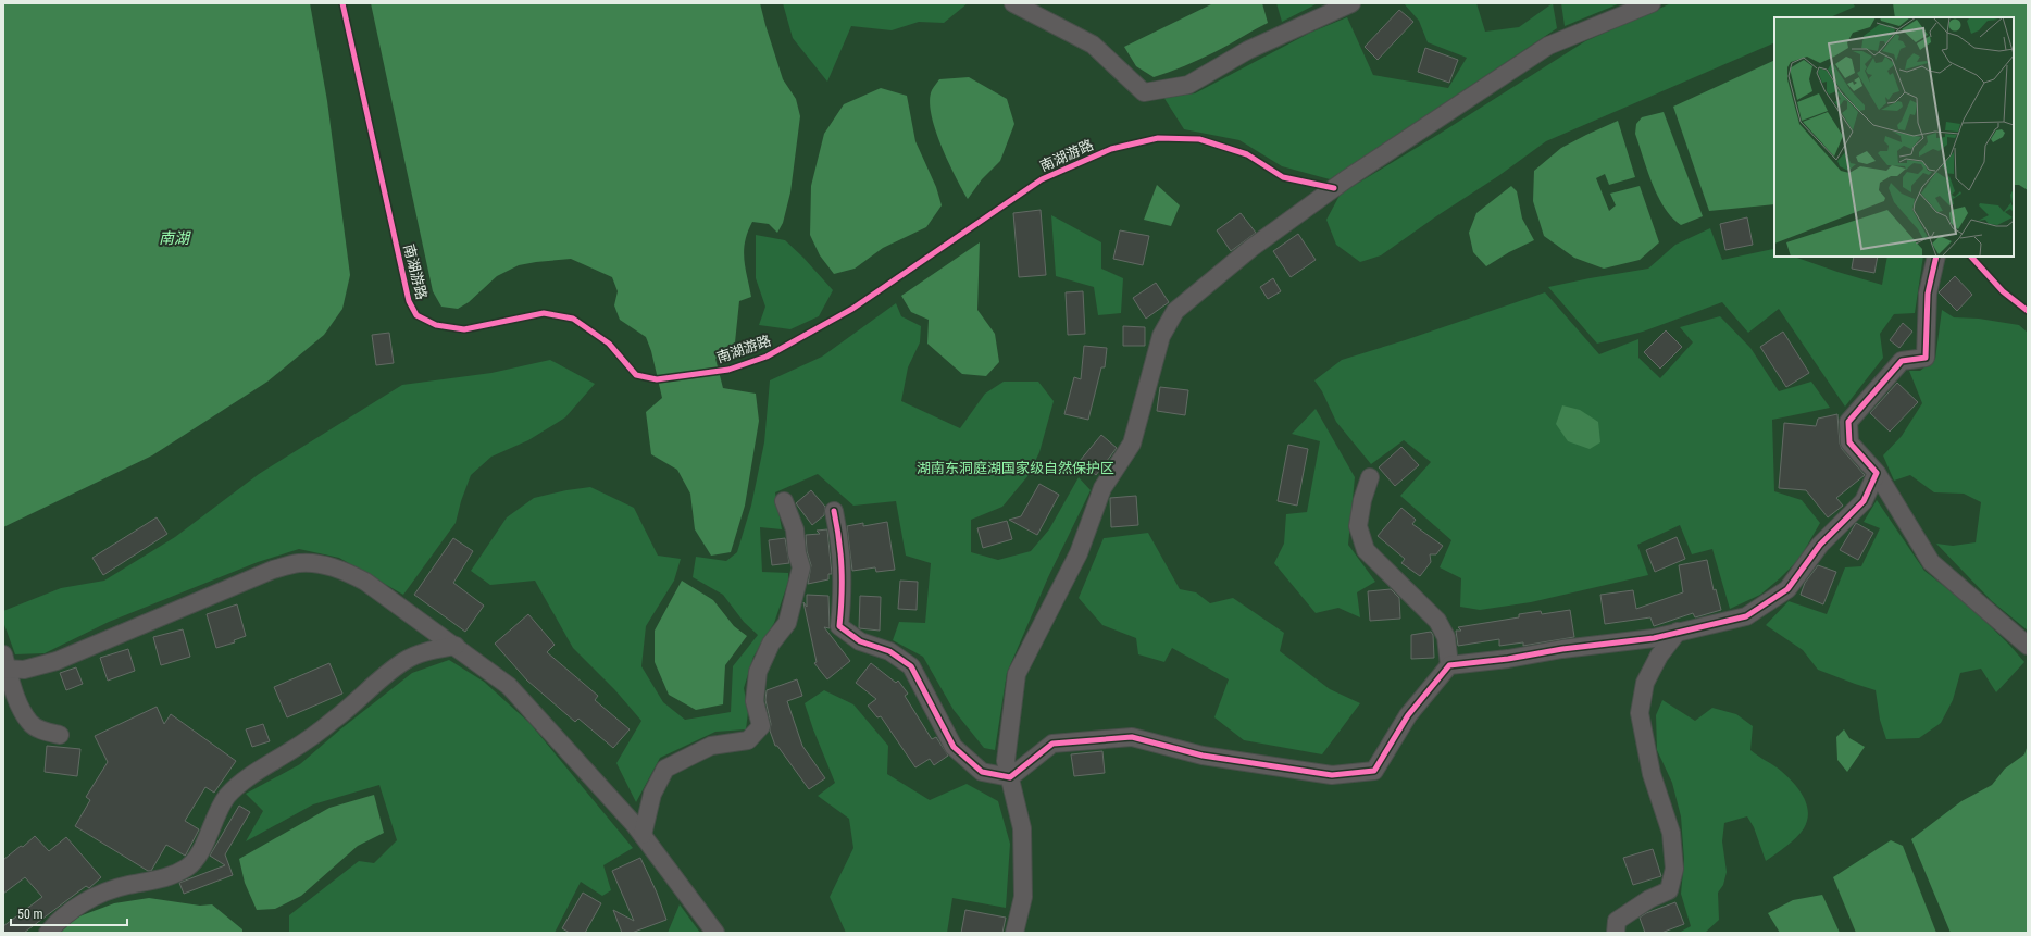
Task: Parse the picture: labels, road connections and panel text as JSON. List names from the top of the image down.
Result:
{
  "streets": {
    "cycle path": ["南湖游路"]
  },
  "water": ["南湖"],
  "parks": ["湖南东洞庭湖国家级自然保护区"],
  "scale_bar": "50 m"
}
